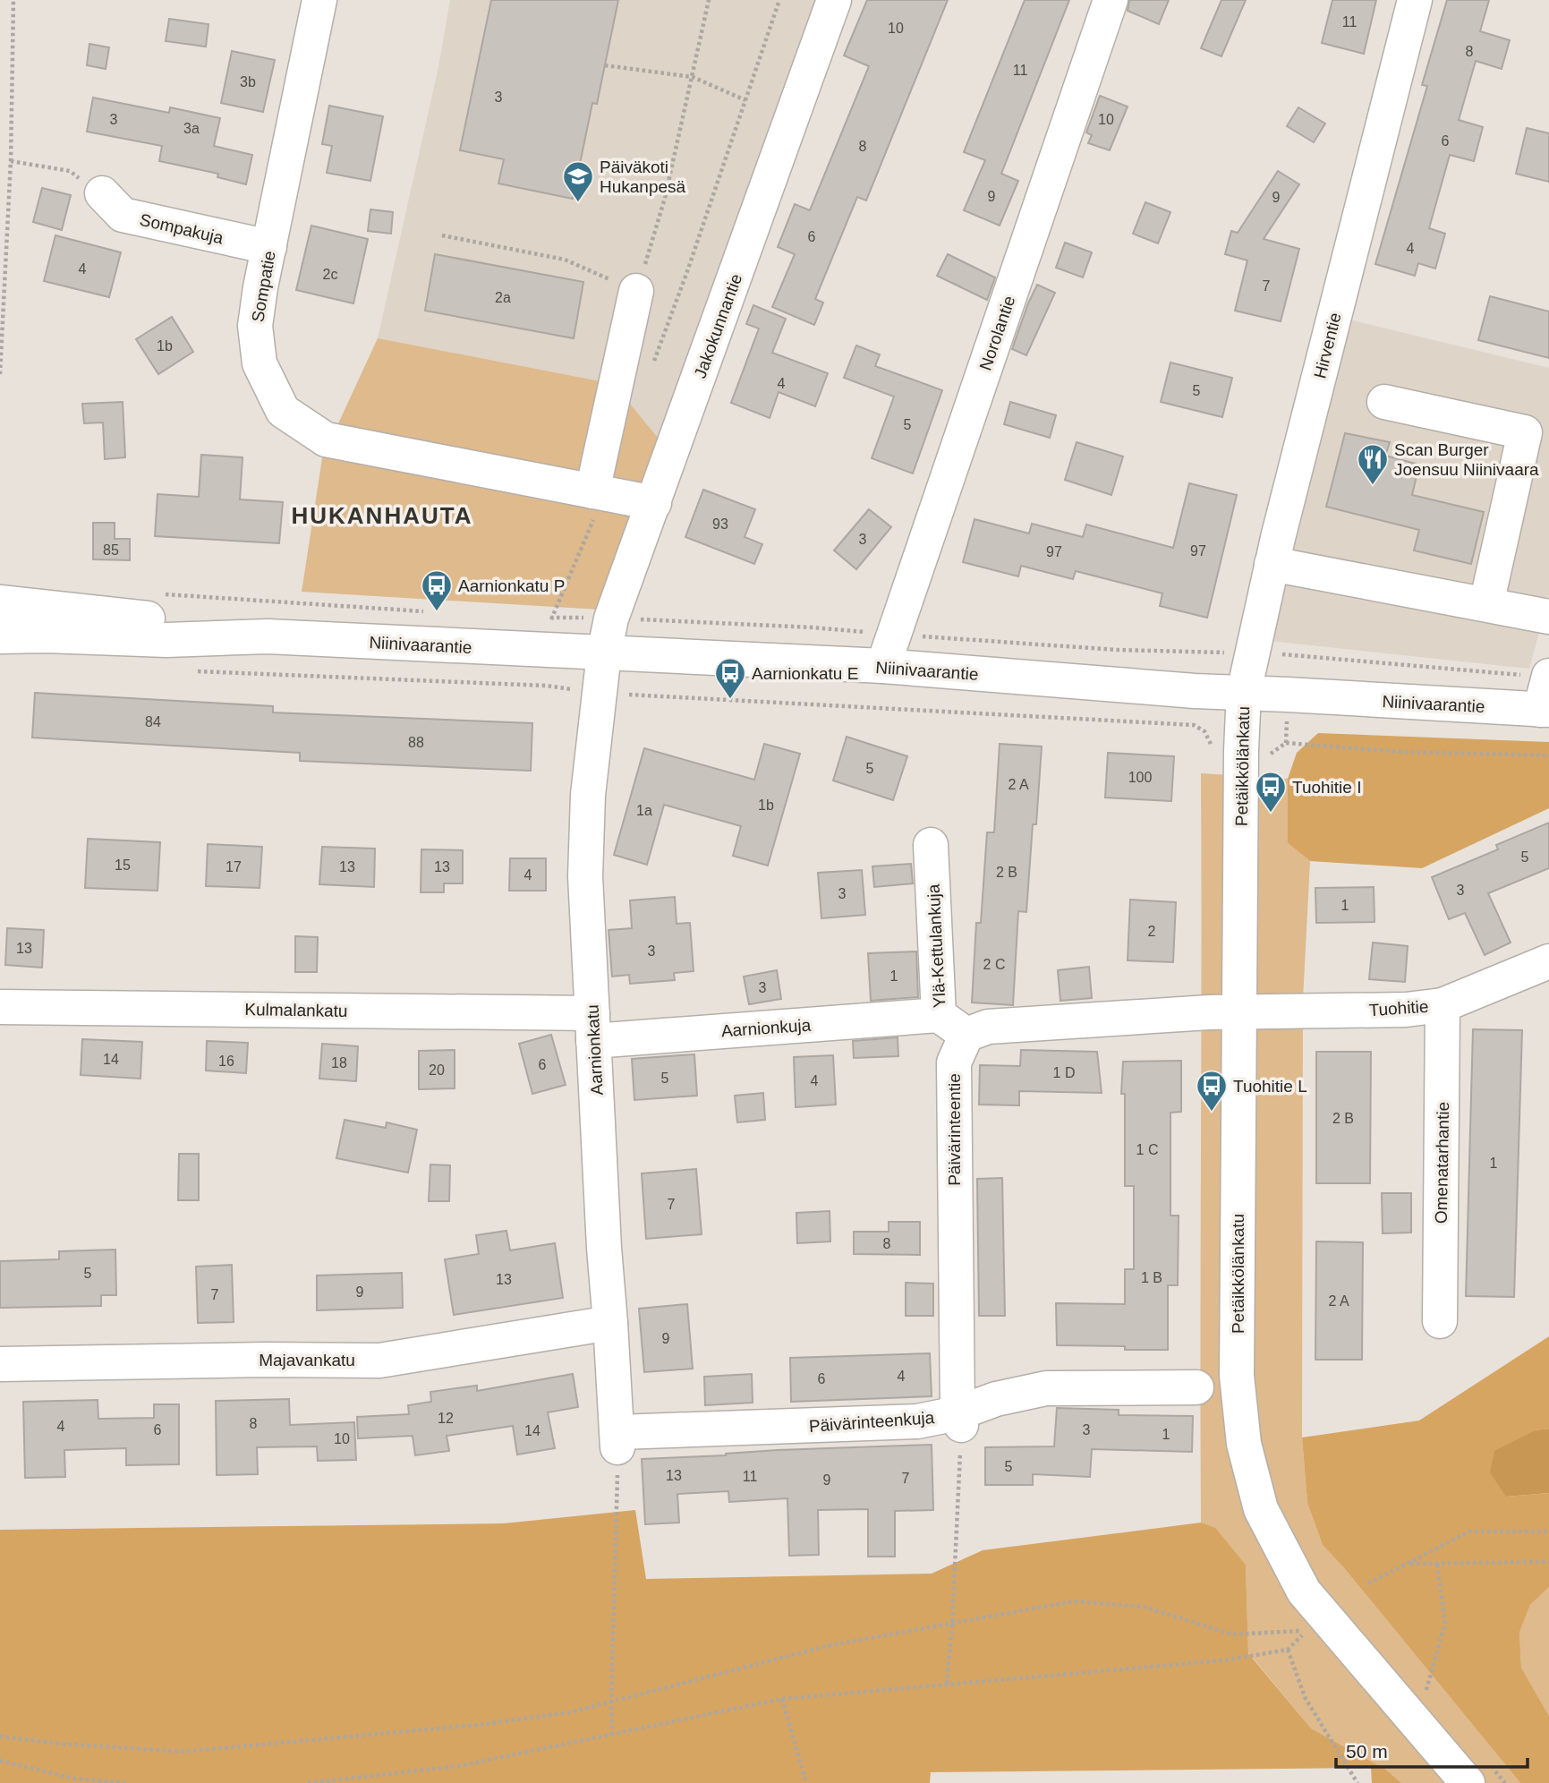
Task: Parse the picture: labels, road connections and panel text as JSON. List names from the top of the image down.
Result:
{
  "streets": {
    "street": [
      "Sompakuja",
      "Sompatie",
      "Jakokunnantie",
      "Norolantie",
      "Hirventie",
      "Niinivaarantie",
      "Petäikkölänkatu",
      "Ylä-Kettulankuja",
      "Tuohitie",
      "Kulmalankatu",
      "Aarnionkuja",
      "Aarnionkatu",
      "Päivärinteentie",
      "Omenatarhantie",
      "Majavankatu",
      "Päivärinteenkuja"
    ]
  },
  "crossings": [
    ["Sompakuja", "Sompatie"],
    ["Sompatie", "Jakokunnantie"],
    ["Jakokunnantie", "Niinivaarantie"],
    ["Jakokunnantie", "Aarnionkatu"],
    ["Norolantie", "Niinivaarantie"],
    ["Hirventie", "Niinivaarantie"],
    ["Hirventie", "Petäikkölänkatu"],
    ["Niinivaarantie", "Petäikkölänkatu"],
    ["Niinivaarantie", "Aarnionkatu"],
    ["Petäikkölänkatu", "Tuohitie"],
    ["Ylä-Kettulankuja", "Aarnionkuja"],
    ["Ylä-Kettulankuja", "Päivärinteentie"],
    ["Tuohitie", "Omenatarhantie"],
    ["Kulmalankatu", "Aarnionkuja"],
    ["Kulmalankatu", "Aarnionkatu"],
    ["Aarnionkuja", "Aarnionkatu"],
    ["Aarnionkatu", "Majavankatu"],
    ["Aarnionkatu", "Päivärinteenkuja"],
    ["Päivärinteentie", "Päivärinteenkuja"]
  ],
  "districts": ["HUKANHAUTA"],
  "places": {
    "school or university": ["Päiväkoti Hukanpesä"],
    "restaurant": ["Scan Burger Joensuu Niinivaara"],
    "bus stop": [
      "Aarnionkatu P",
      "Aarnionkatu E",
      "Tuohitie I",
      "Tuohitie L"
    ]
  },
  "house_numbers": [
    "11",
    "10",
    "8",
    "11",
    "3b",
    "3",
    "3",
    "10",
    "3a",
    "6",
    "8",
    "9",
    "9",
    "6",
    "4",
    "4",
    "2c",
    "7",
    "2a",
    "1b",
    "4",
    "5",
    "5",
    "93",
    "3",
    "85",
    "97",
    "97",
    "84",
    "88",
    "5",
    "100",
    "2 A",
    "1b",
    "1a",
    "5",
    "15",
    "17",
    "13",
    "13",
    "2 B",
    "4",
    "3",
    "3",
    "1",
    "2",
    "13",
    "3",
    "2 C",
    "1",
    "3",
    "14",
    "16",
    "18",
    "6",
    "20",
    "1 D",
    "5",
    "4",
    "2 B",
    "1 C",
    "1",
    "7",
    "8",
    "5",
    "1 B",
    "13",
    "9",
    "7",
    "2 A",
    "9",
    "4",
    "6",
    "12",
    "8",
    "4",
    "6",
    "3",
    "14",
    "1",
    "10",
    "5",
    "13",
    "11",
    "7",
    "9"
  ],
  "scale_bar": "50 m"
}
